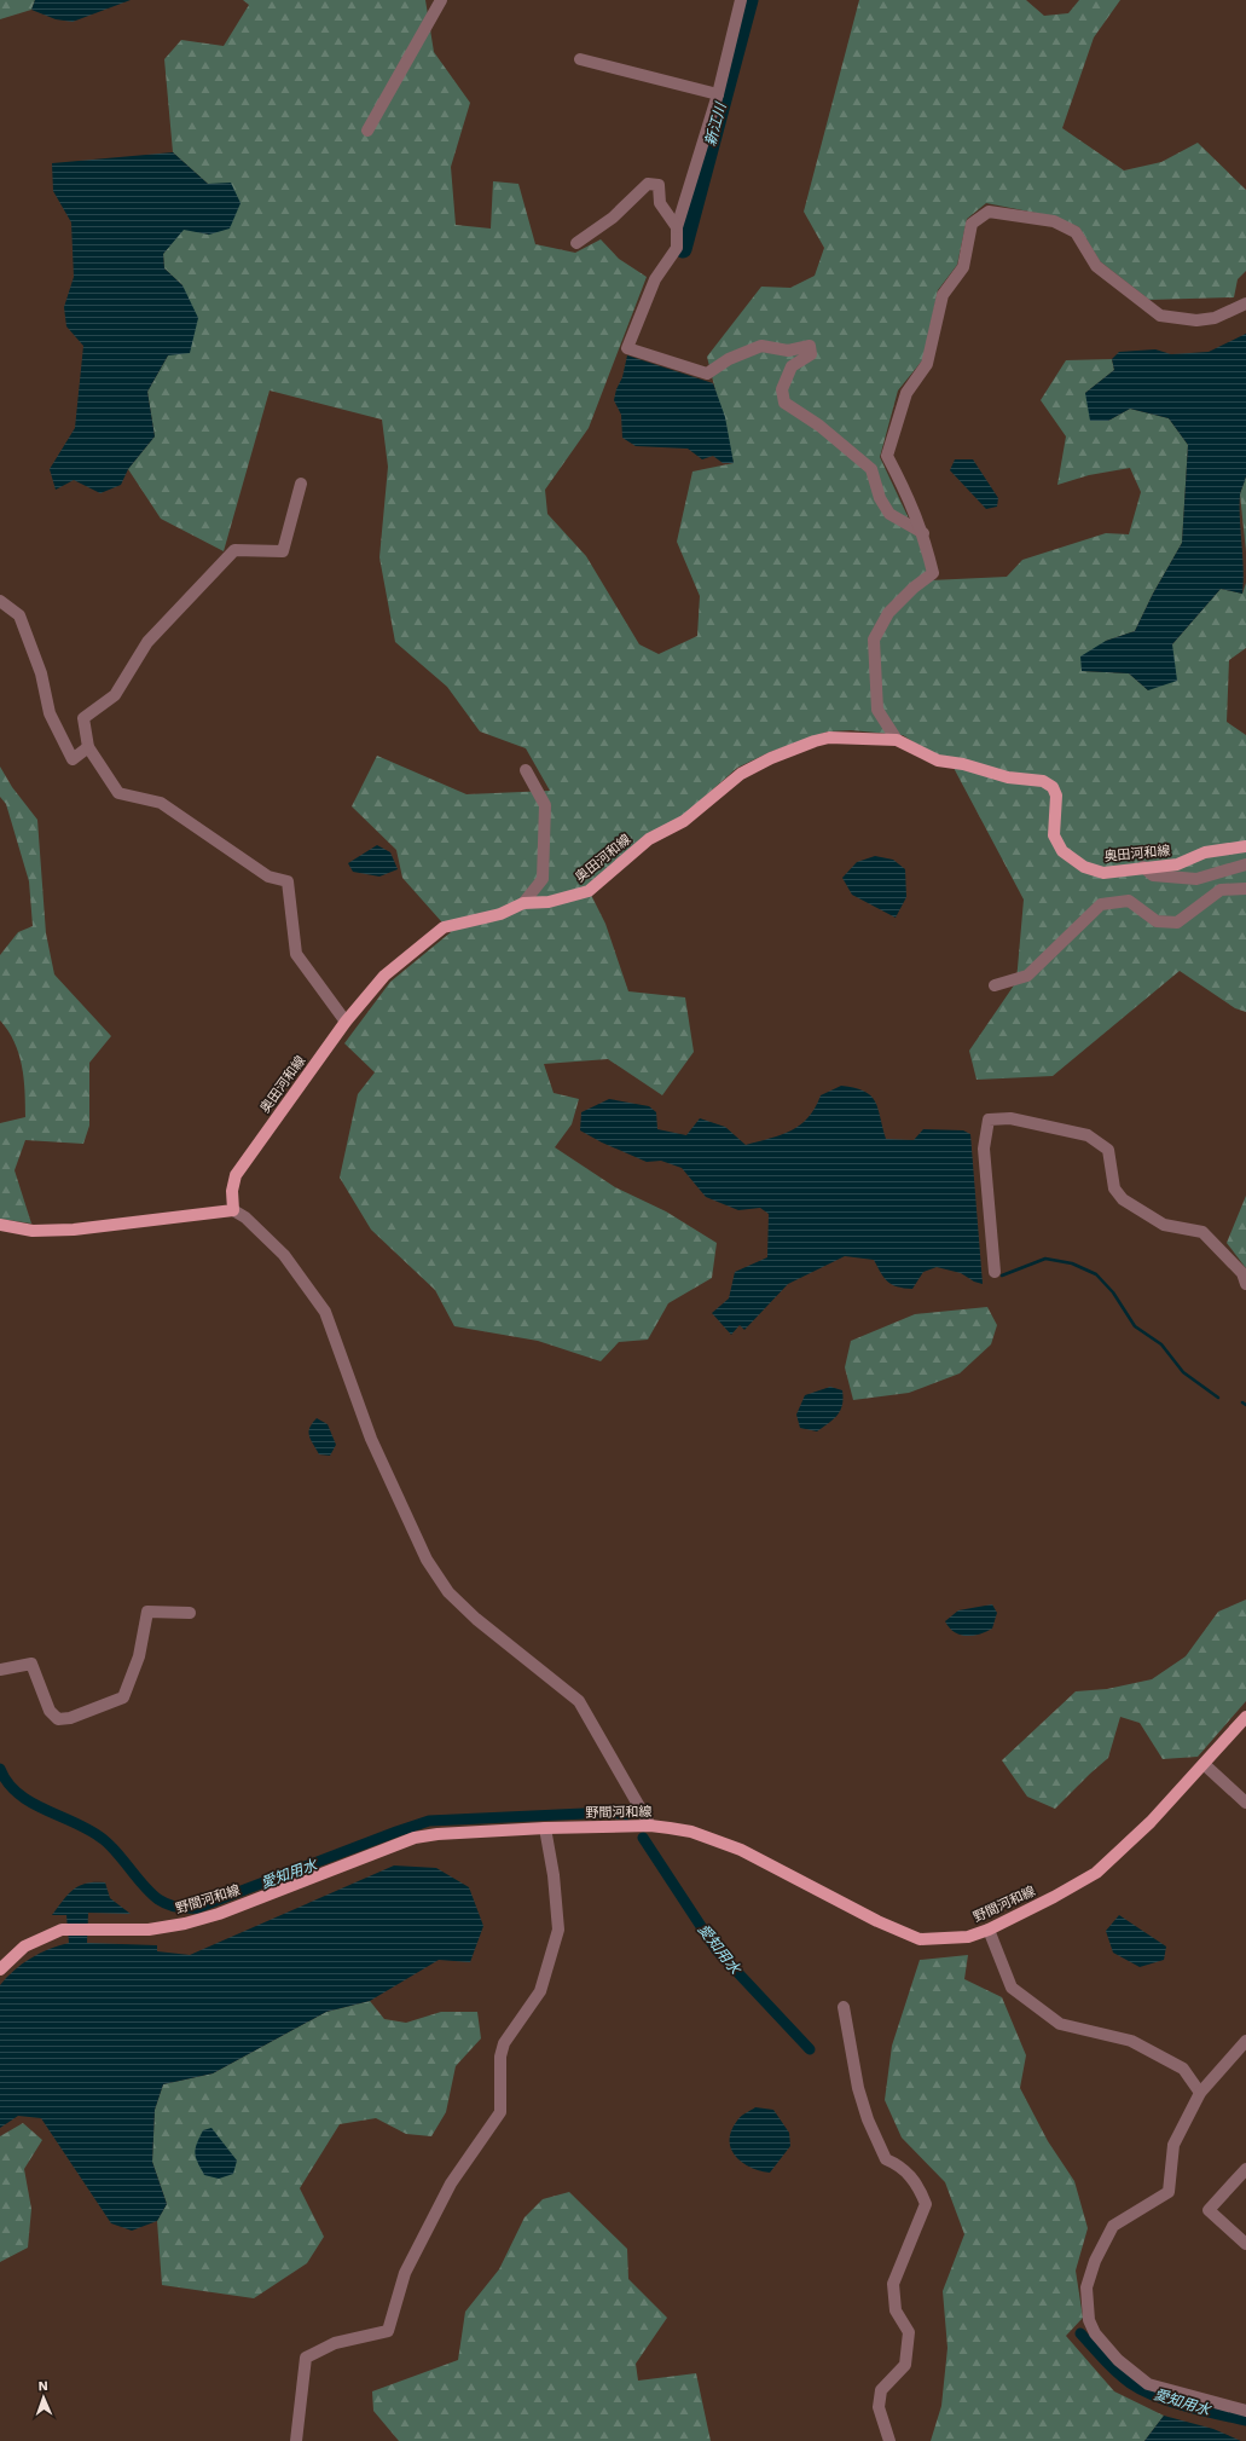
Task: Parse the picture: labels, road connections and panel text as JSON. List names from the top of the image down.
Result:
{
  "streets": {
    "main road": ["奥田河和線", "野間河和線"]
  },
  "water": ["新江川", "愛知用水"],
  "north": "top"
}
